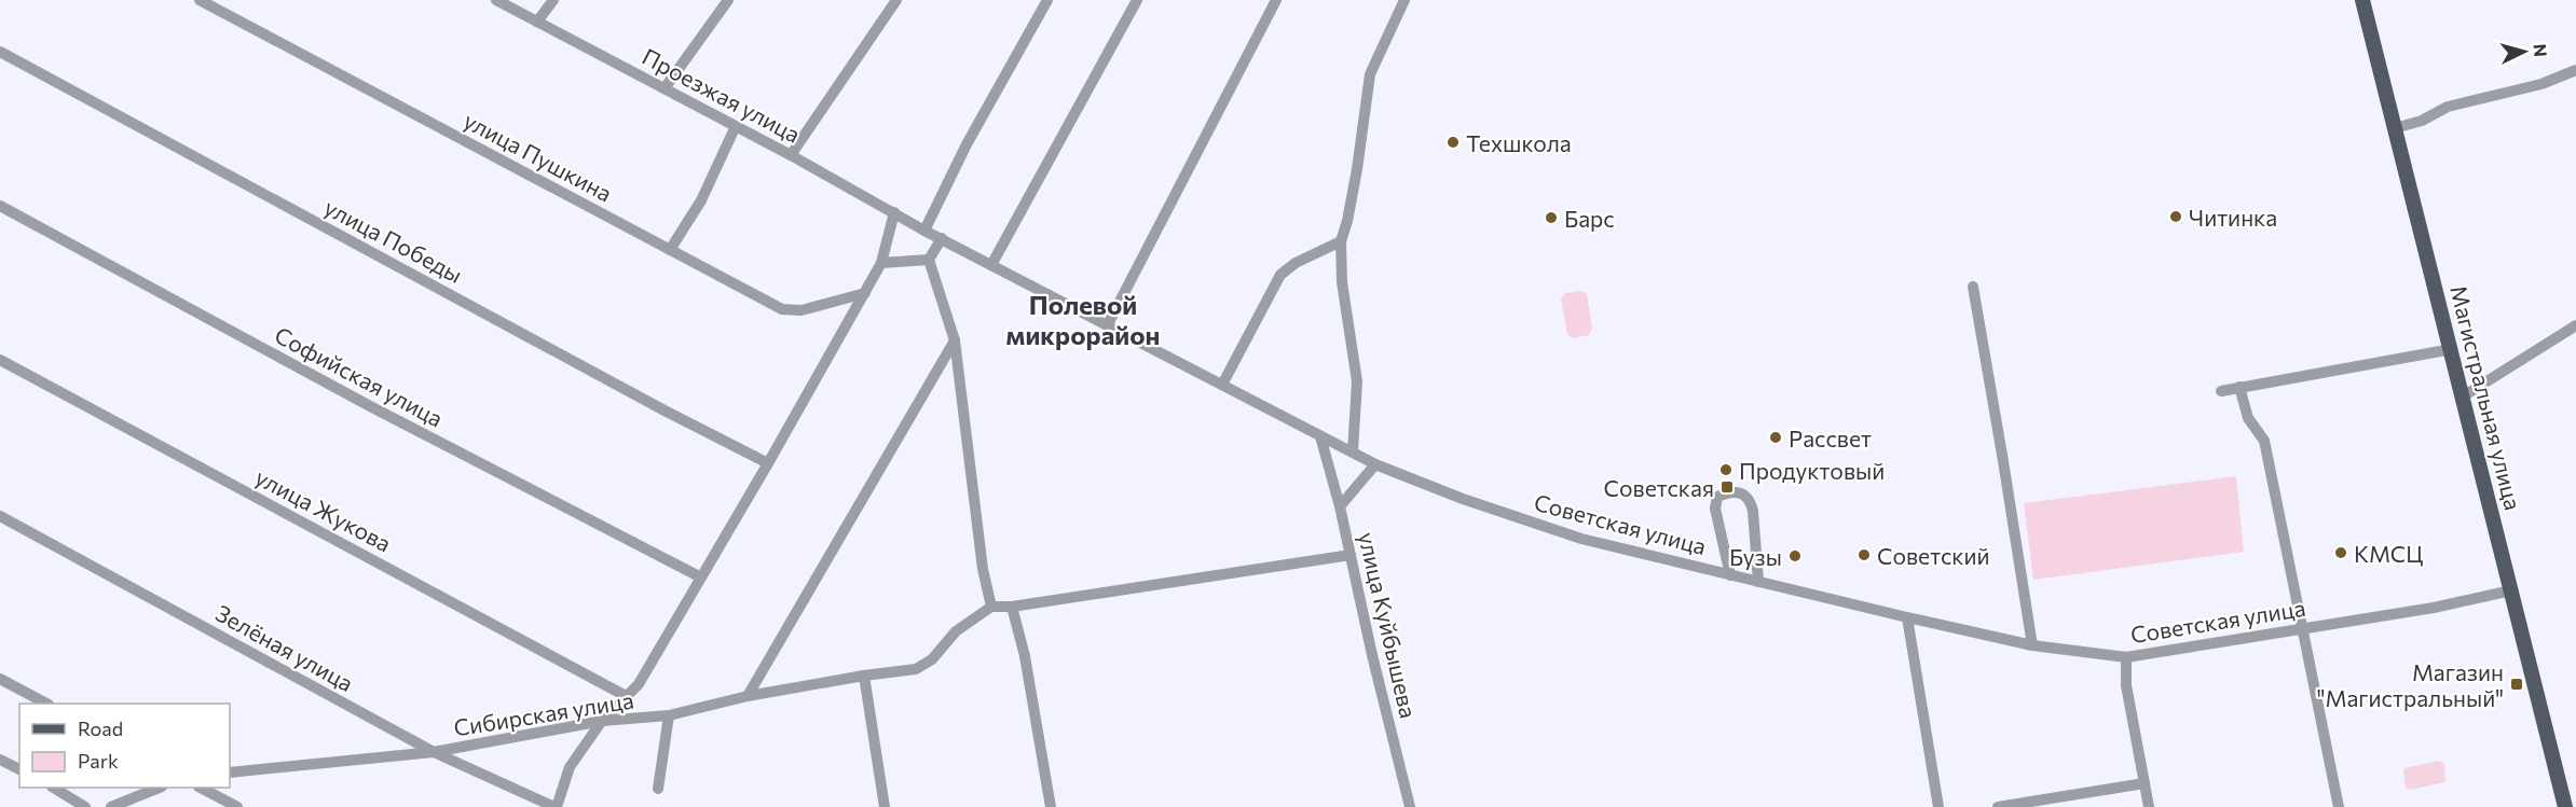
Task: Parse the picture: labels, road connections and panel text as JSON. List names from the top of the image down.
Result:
{
  "streets": {
    "main road": ["Магистральная улица"],
    "street": [
      "Проезжая улица",
      "улица Пушкина",
      "улица Победы",
      "Софийская улица",
      "улица Жукова",
      "Советская улица",
      "улица Куйбышева",
      "Зелёная улица",
      "Сибирская улица"
    ]
  },
  "crossings": [
    ["Проезжая улица", "Советская улица"],
    ["Магистральная улица", "Советская улица"],
    ["Советская улица", "улица Куйбышева"],
    ["Зелёная улица", "Сибирская улица"]
  ],
  "districts": ["Полевой микрорайон"],
  "places": {
    "other": [
      "Техшкола",
      "Читинка",
      "Барс",
      "Рассвет",
      "Продуктовый",
      "КМСЦ",
      "Советский",
      "Бузы"
    ],
    "transit": ["Советская", "Магазин \"Магистральный\""]
  },
  "legend": ["Road", "Park"],
  "north": "right"
}
